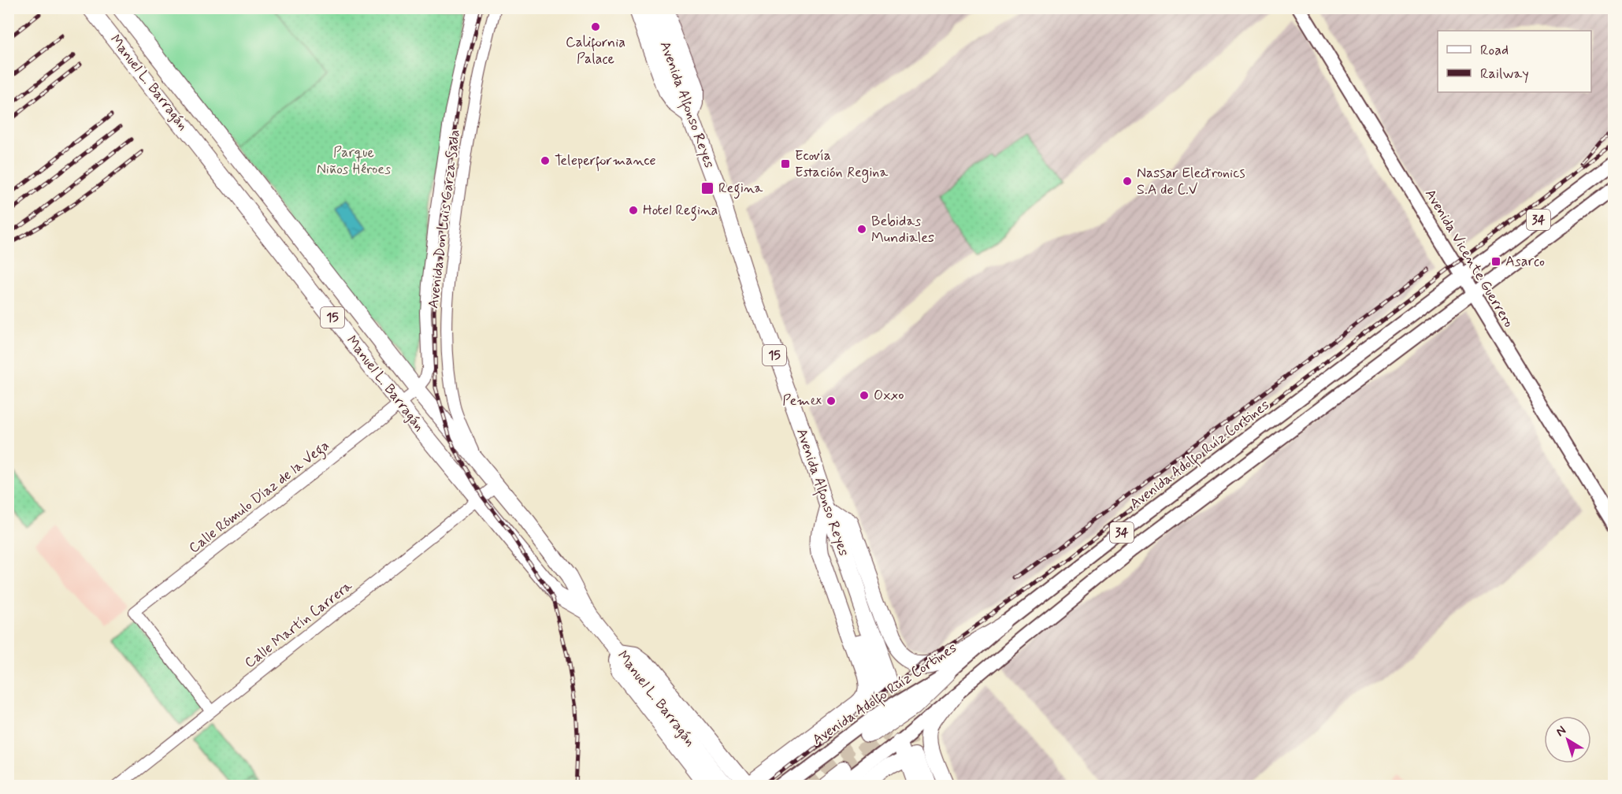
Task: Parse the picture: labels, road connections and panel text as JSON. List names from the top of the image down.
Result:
{
  "streets": {
    "highway": ["Manuel L. Barragán", "Avenida Alfonso Reyes", "15"],
    "main road": ["34", "Avenida Vicente Guerrero", "Avenida Adolfo Ruíz Cortines"],
    "street": ["Avenida Don Luis Garza Sada", "Calle Rómulo Díaz de la Vega", "Calle Martín Carrera"]
  },
  "crossings": [
    ["Manuel L. Barragán", "Avenida Don Luis Garza Sada"],
    ["Manuel L. Barragán", "Calle Rómulo Díaz de la Vega"],
    ["Manuel L. Barragán", "Calle Martín Carrera"],
    ["Avenida Don Luis Garza Sada", "Calle Rómulo Díaz de la Vega"],
    ["34", "Avenida Vicente Guerrero"],
    ["Avenida Vicente Guerrero", "Avenida Adolfo Ruíz Cortines"],
    ["Calle Rómulo Díaz de la Vega", "Calle Martín Carrera"]
  ],
  "parks": ["Parque Niños Héroes"],
  "places": {
    "other": [
      "California Palace",
      "Teleperformance",
      "Nassar Electronics S.A de C.V",
      "Hotel Regina",
      "Bebidas Mundiales",
      "Oxxo",
      "Pemex"
    ],
    "transit": ["Ecovía Estación Regina", "Regina", "Asarco"]
  },
  "legend": ["Road", "Railway"],
  "north": "top left"
}
